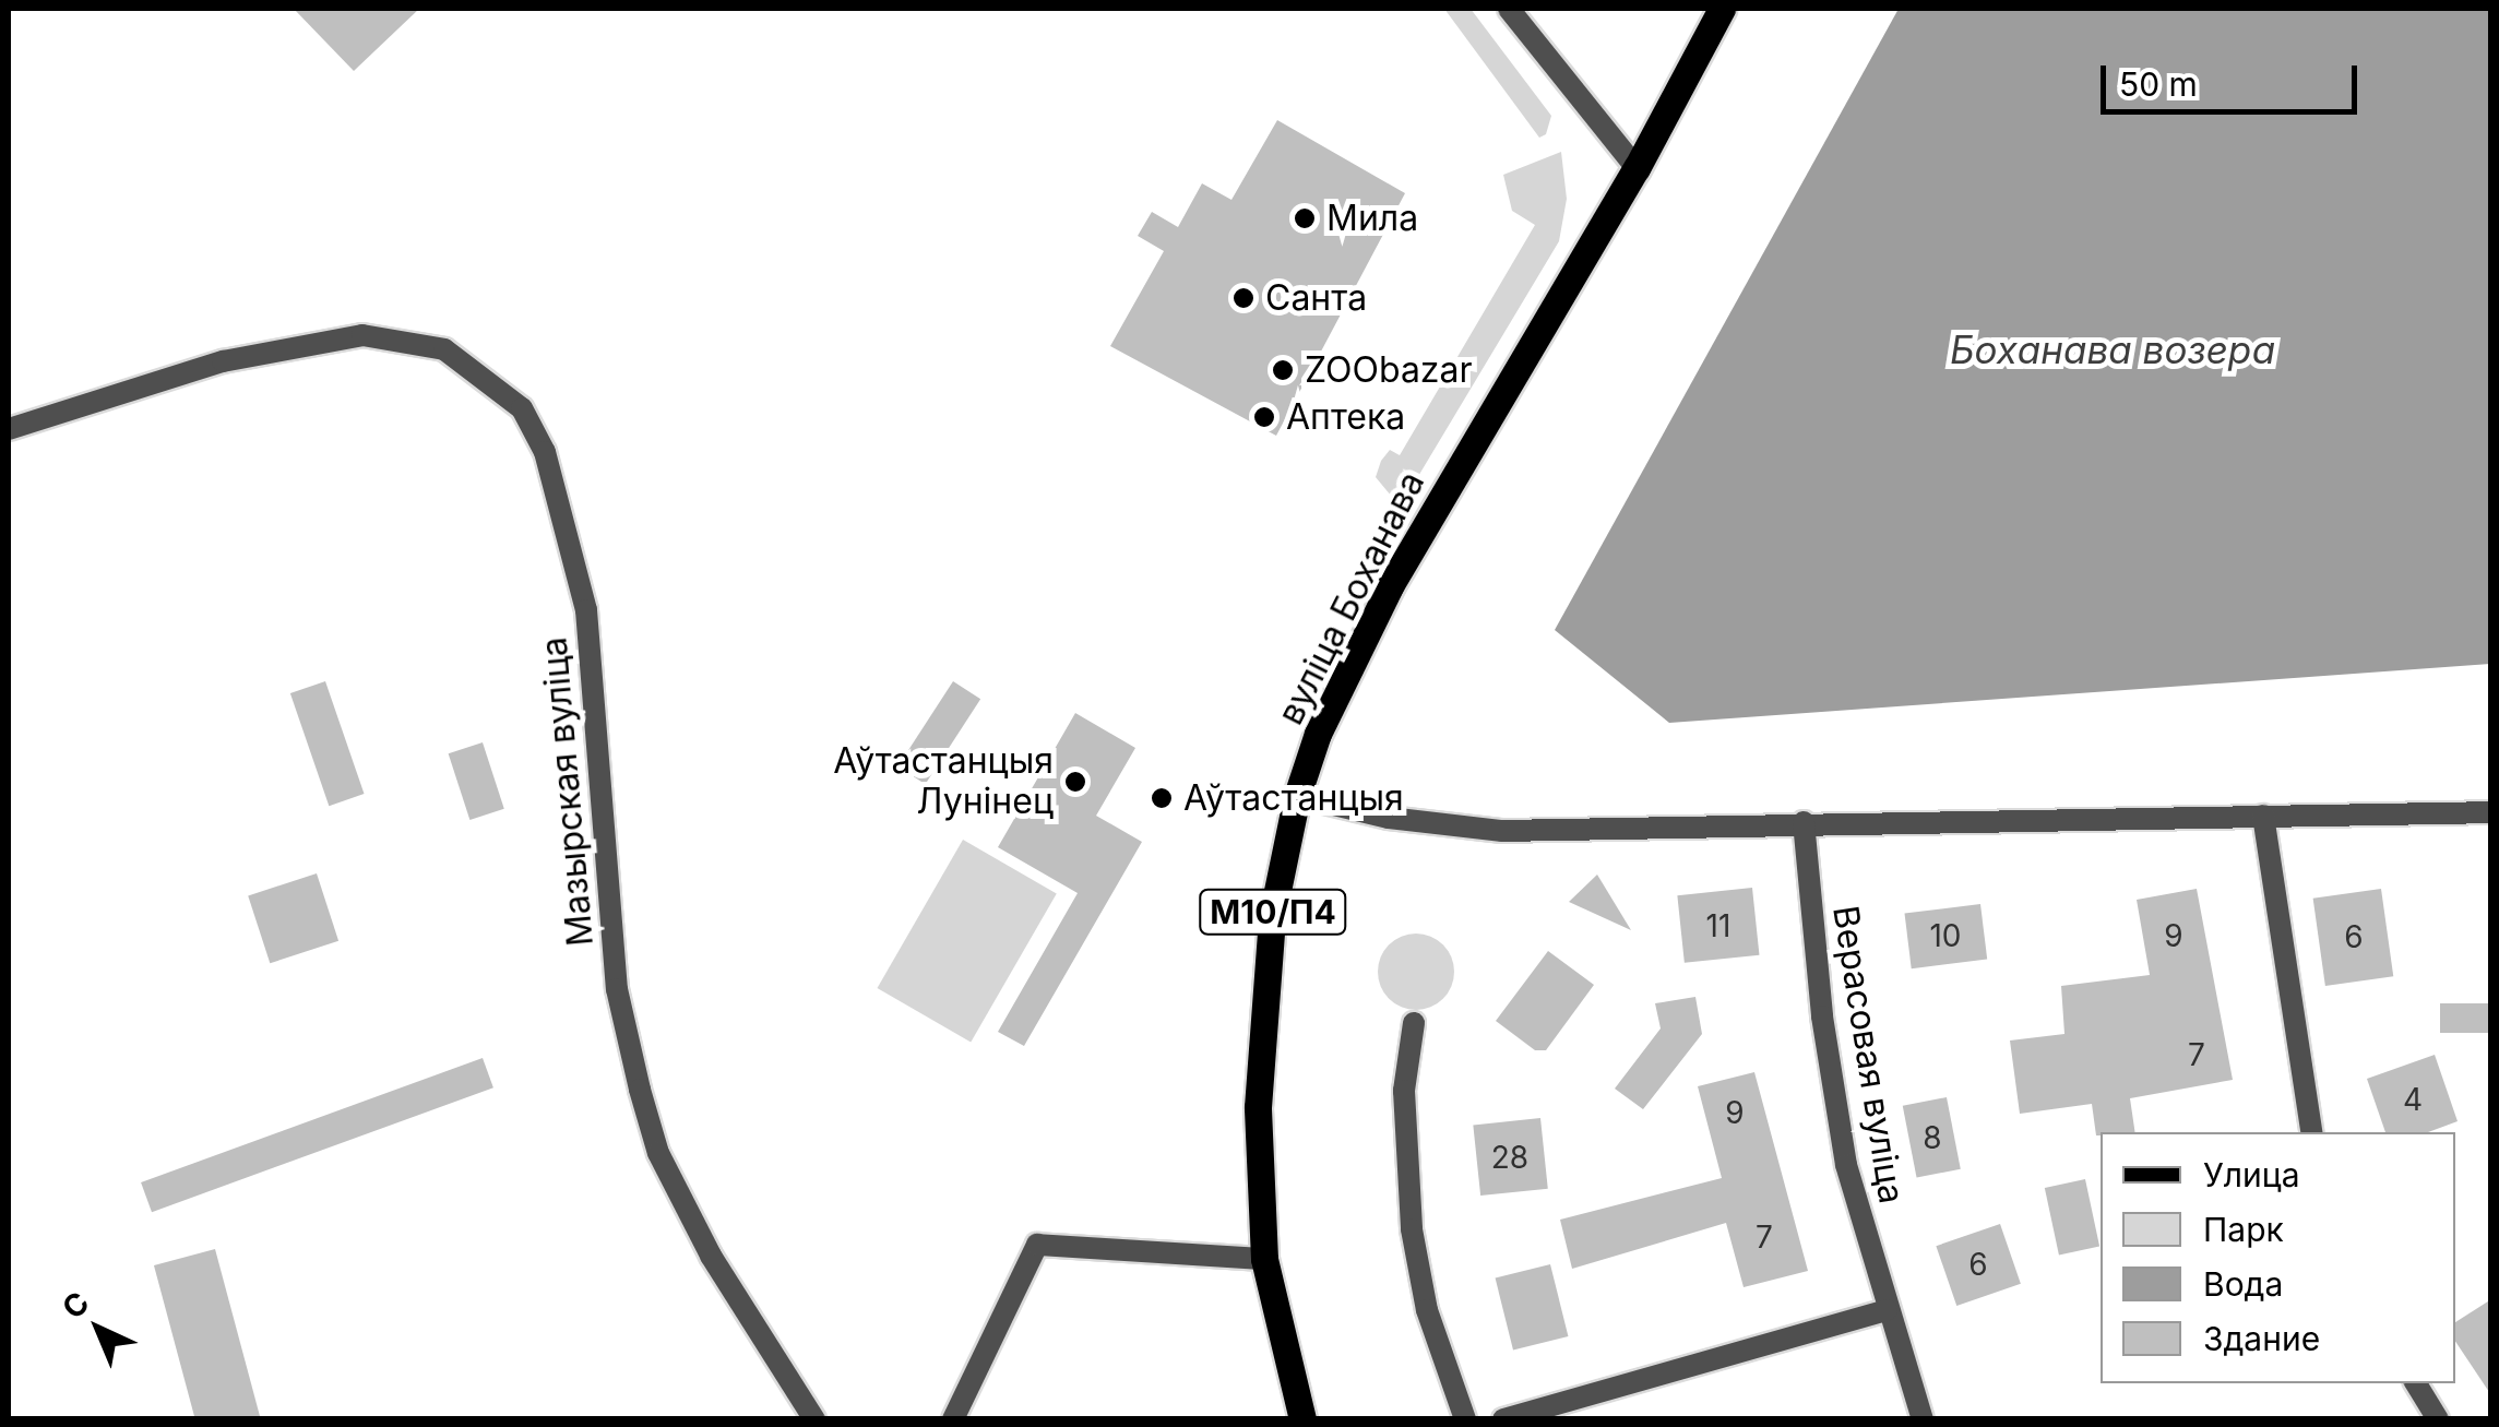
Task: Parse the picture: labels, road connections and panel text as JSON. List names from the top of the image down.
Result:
{
  "streets": {
    "main road": ["вуліца Боханава", "М10/П4"],
    "street": ["Мазырская вуліца", "Верасовая вуліца"]
  },
  "crossings": [
    ["вуліца Боханава", "М10/П4"]
  ],
  "water": ["Боханава возера"],
  "places": [
    "Мила",
    "Санта",
    "ZOObazar",
    "Аптека",
    "Аўтастанцыя Лунінец",
    "Аўтастанцыя"
  ],
  "house_numbers": [
    "11",
    "10",
    "9",
    "6",
    "7",
    "4",
    "9",
    "8",
    "28",
    "7",
    "6"
  ],
  "legend": [
    "Улица",
    "Парк",
    "Вода",
    "Здание"
  ],
  "scale_bar": "50 m",
  "north": "top left"
}
